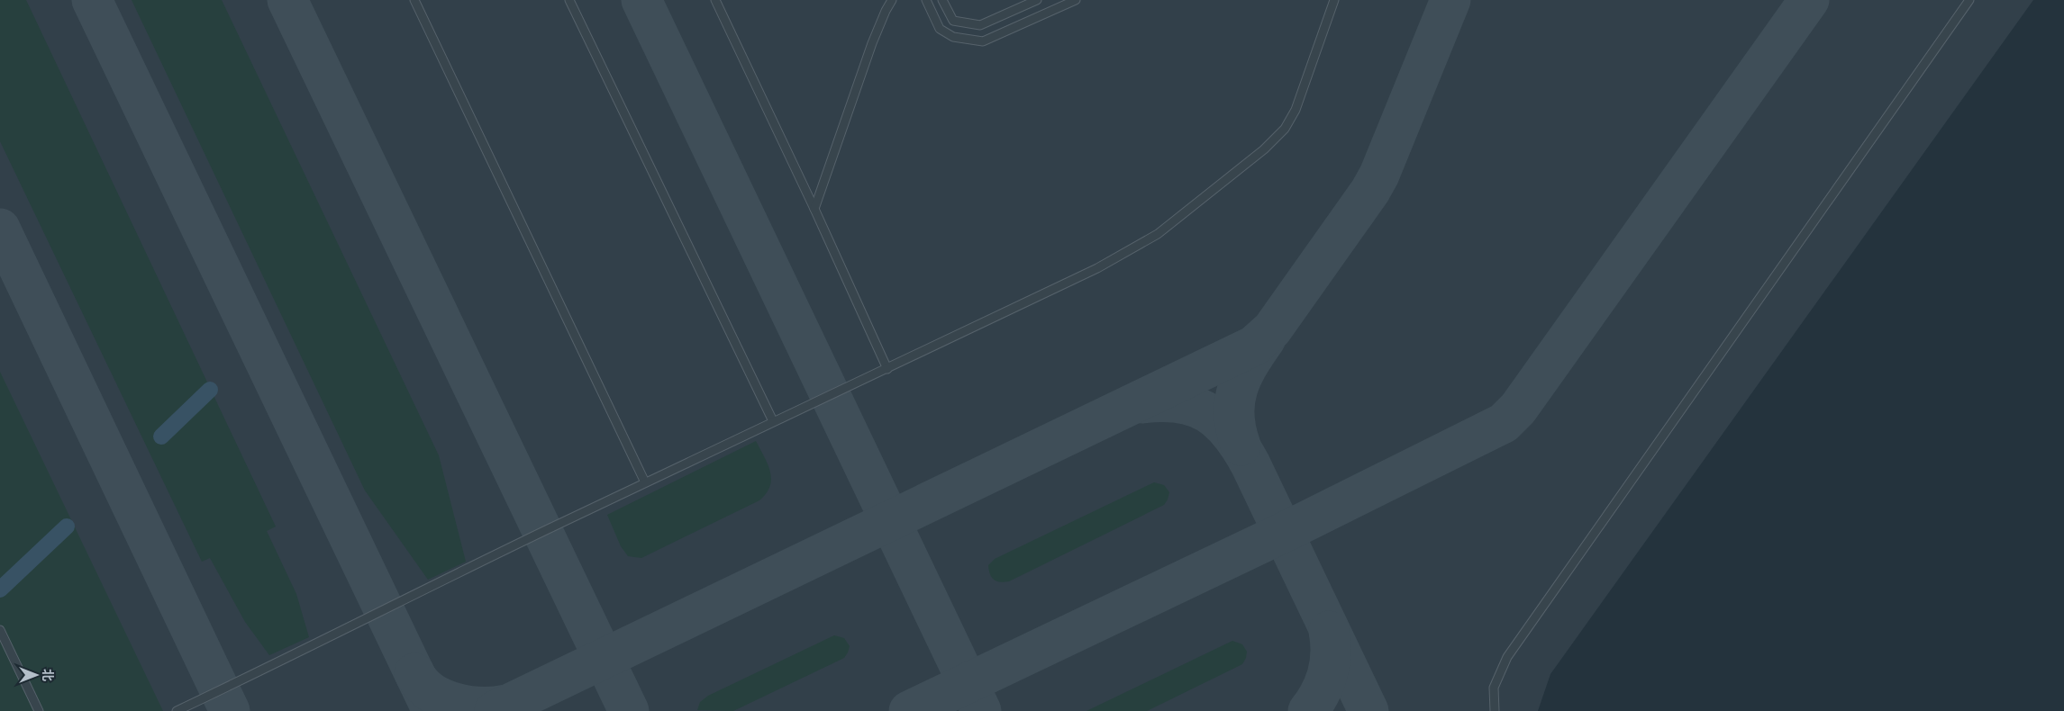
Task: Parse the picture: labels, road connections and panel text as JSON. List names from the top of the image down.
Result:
{
  "north": "right"
}
